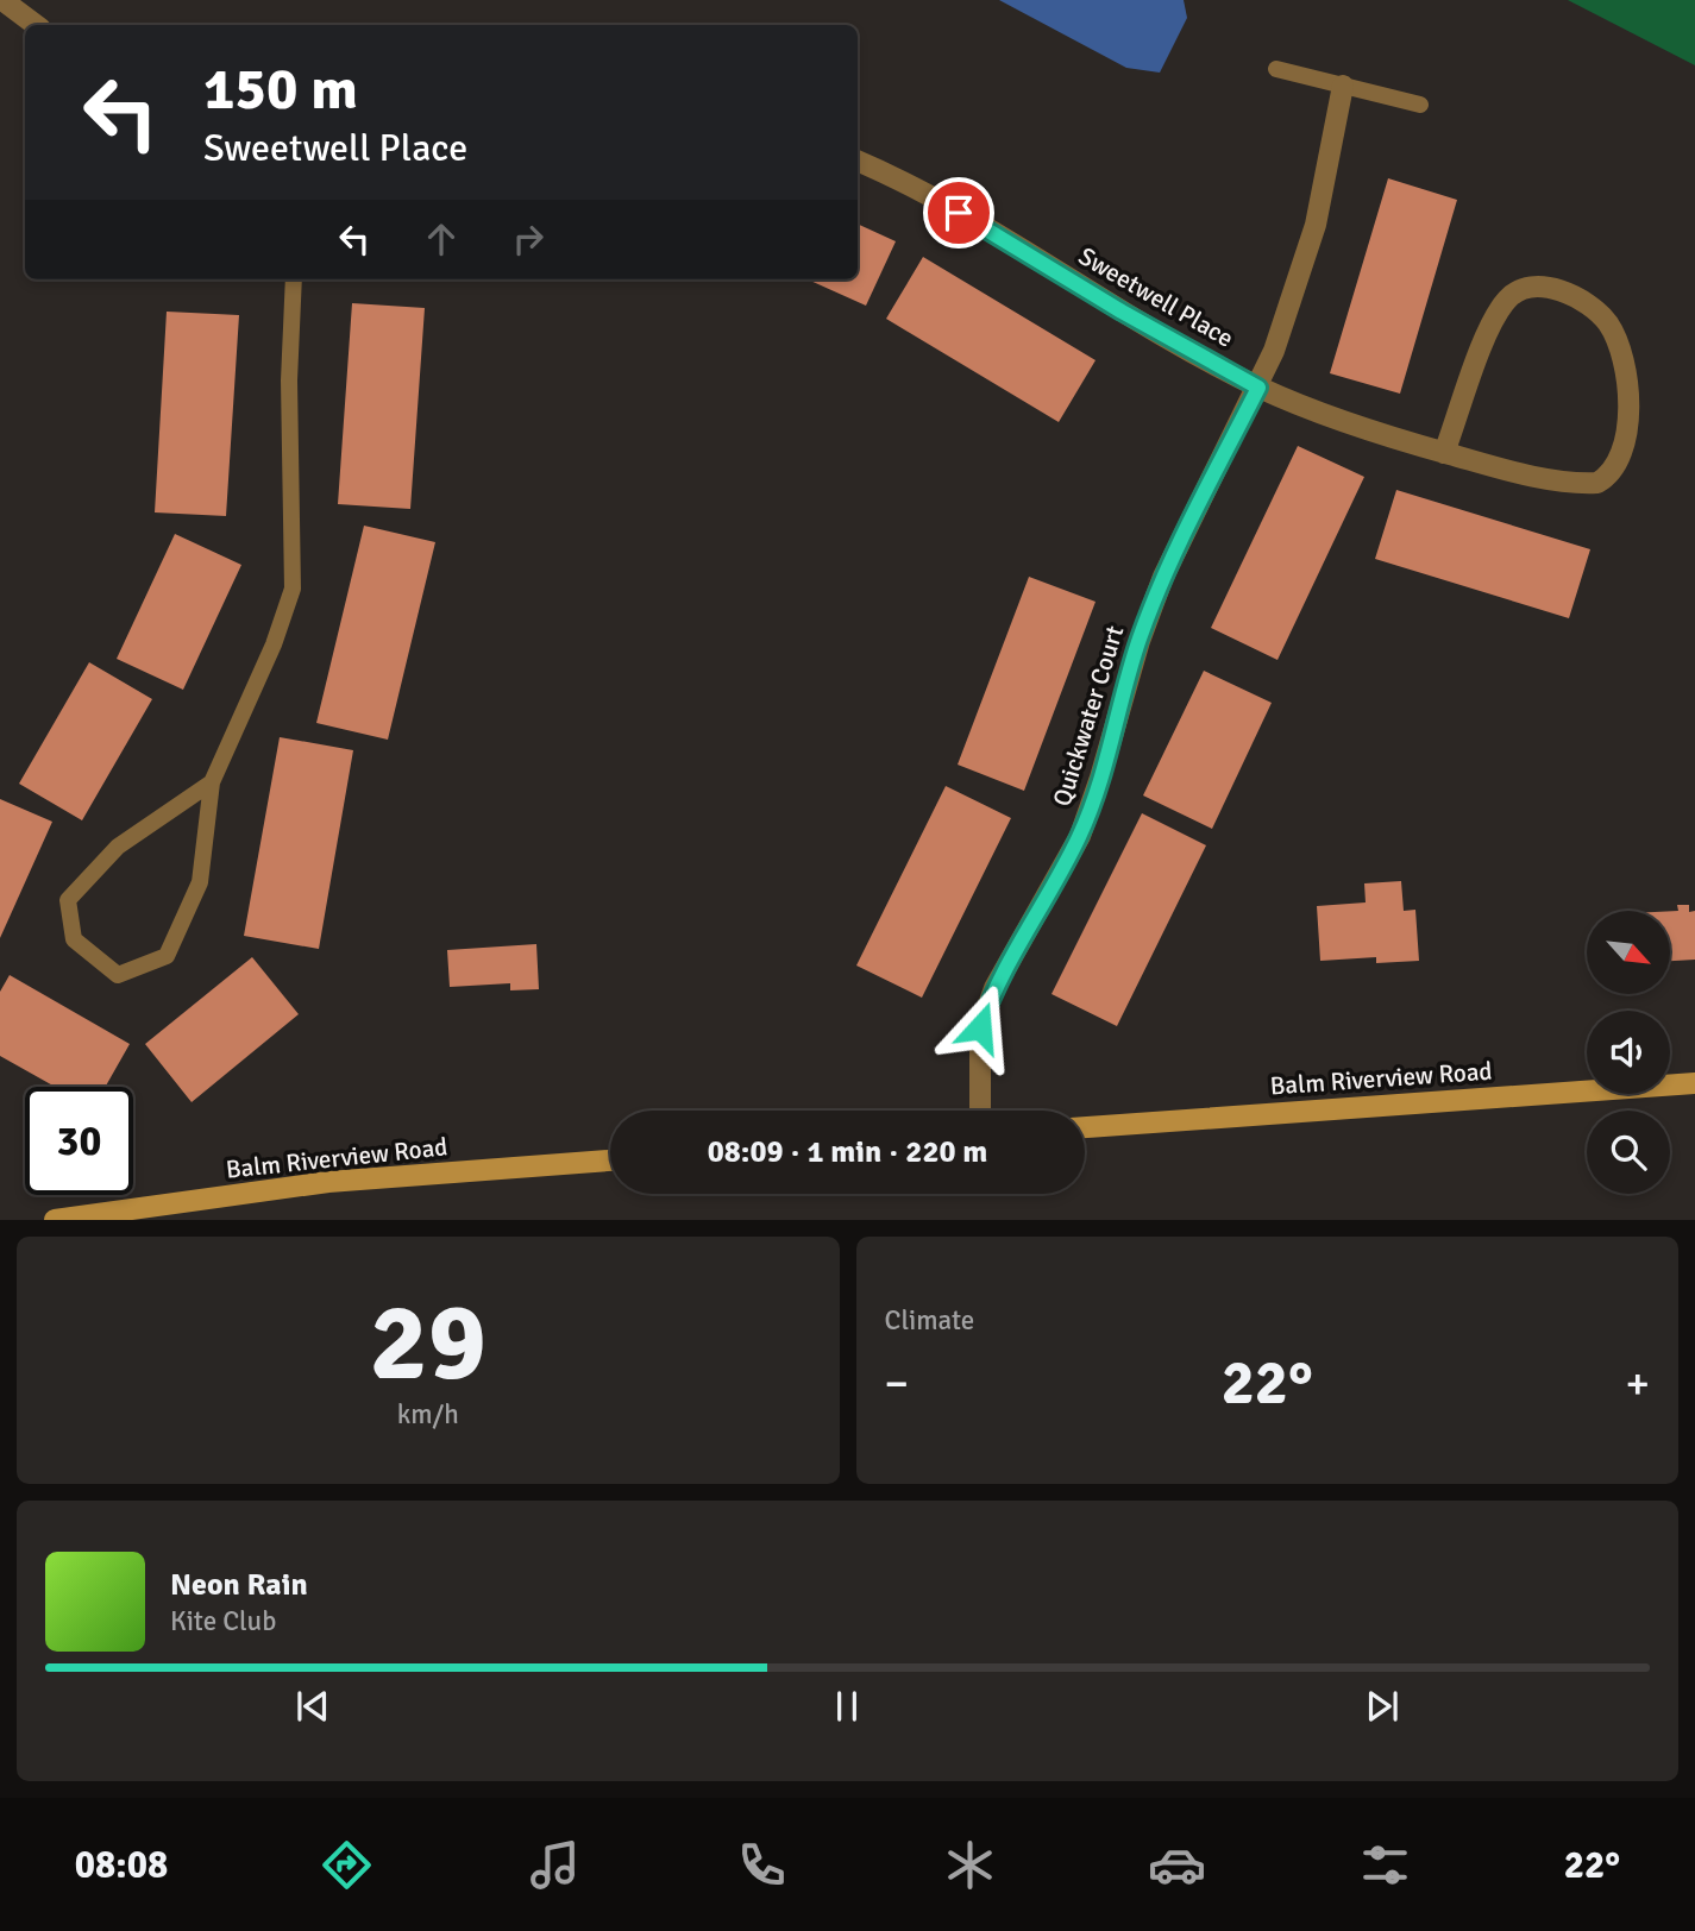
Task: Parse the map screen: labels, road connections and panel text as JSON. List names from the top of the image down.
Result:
{
  "streets": {
    "main road": ["Balm Riverview Road"],
    "street": ["Sweetwell Place", "Quickwater Court"]
  },
  "crossings": [
    ["Sweetwell Place", "Quickwater Court"]
  ],
  "north": "bottom right",
  "page": {
    "turn": ["150 m", "Sweetwell Place"],
    "limit": "30",
    "trip": "08:09 · 1 min · 220 m",
    "tile": [
      ["29", "km/h"],
      "Climate"
    ],
    "heat": ["−", "22°", "+"],
    "song": ["Neon Rain", "Kite Club"],
    "tabs": ["08:08", "22°"]
  }
}
